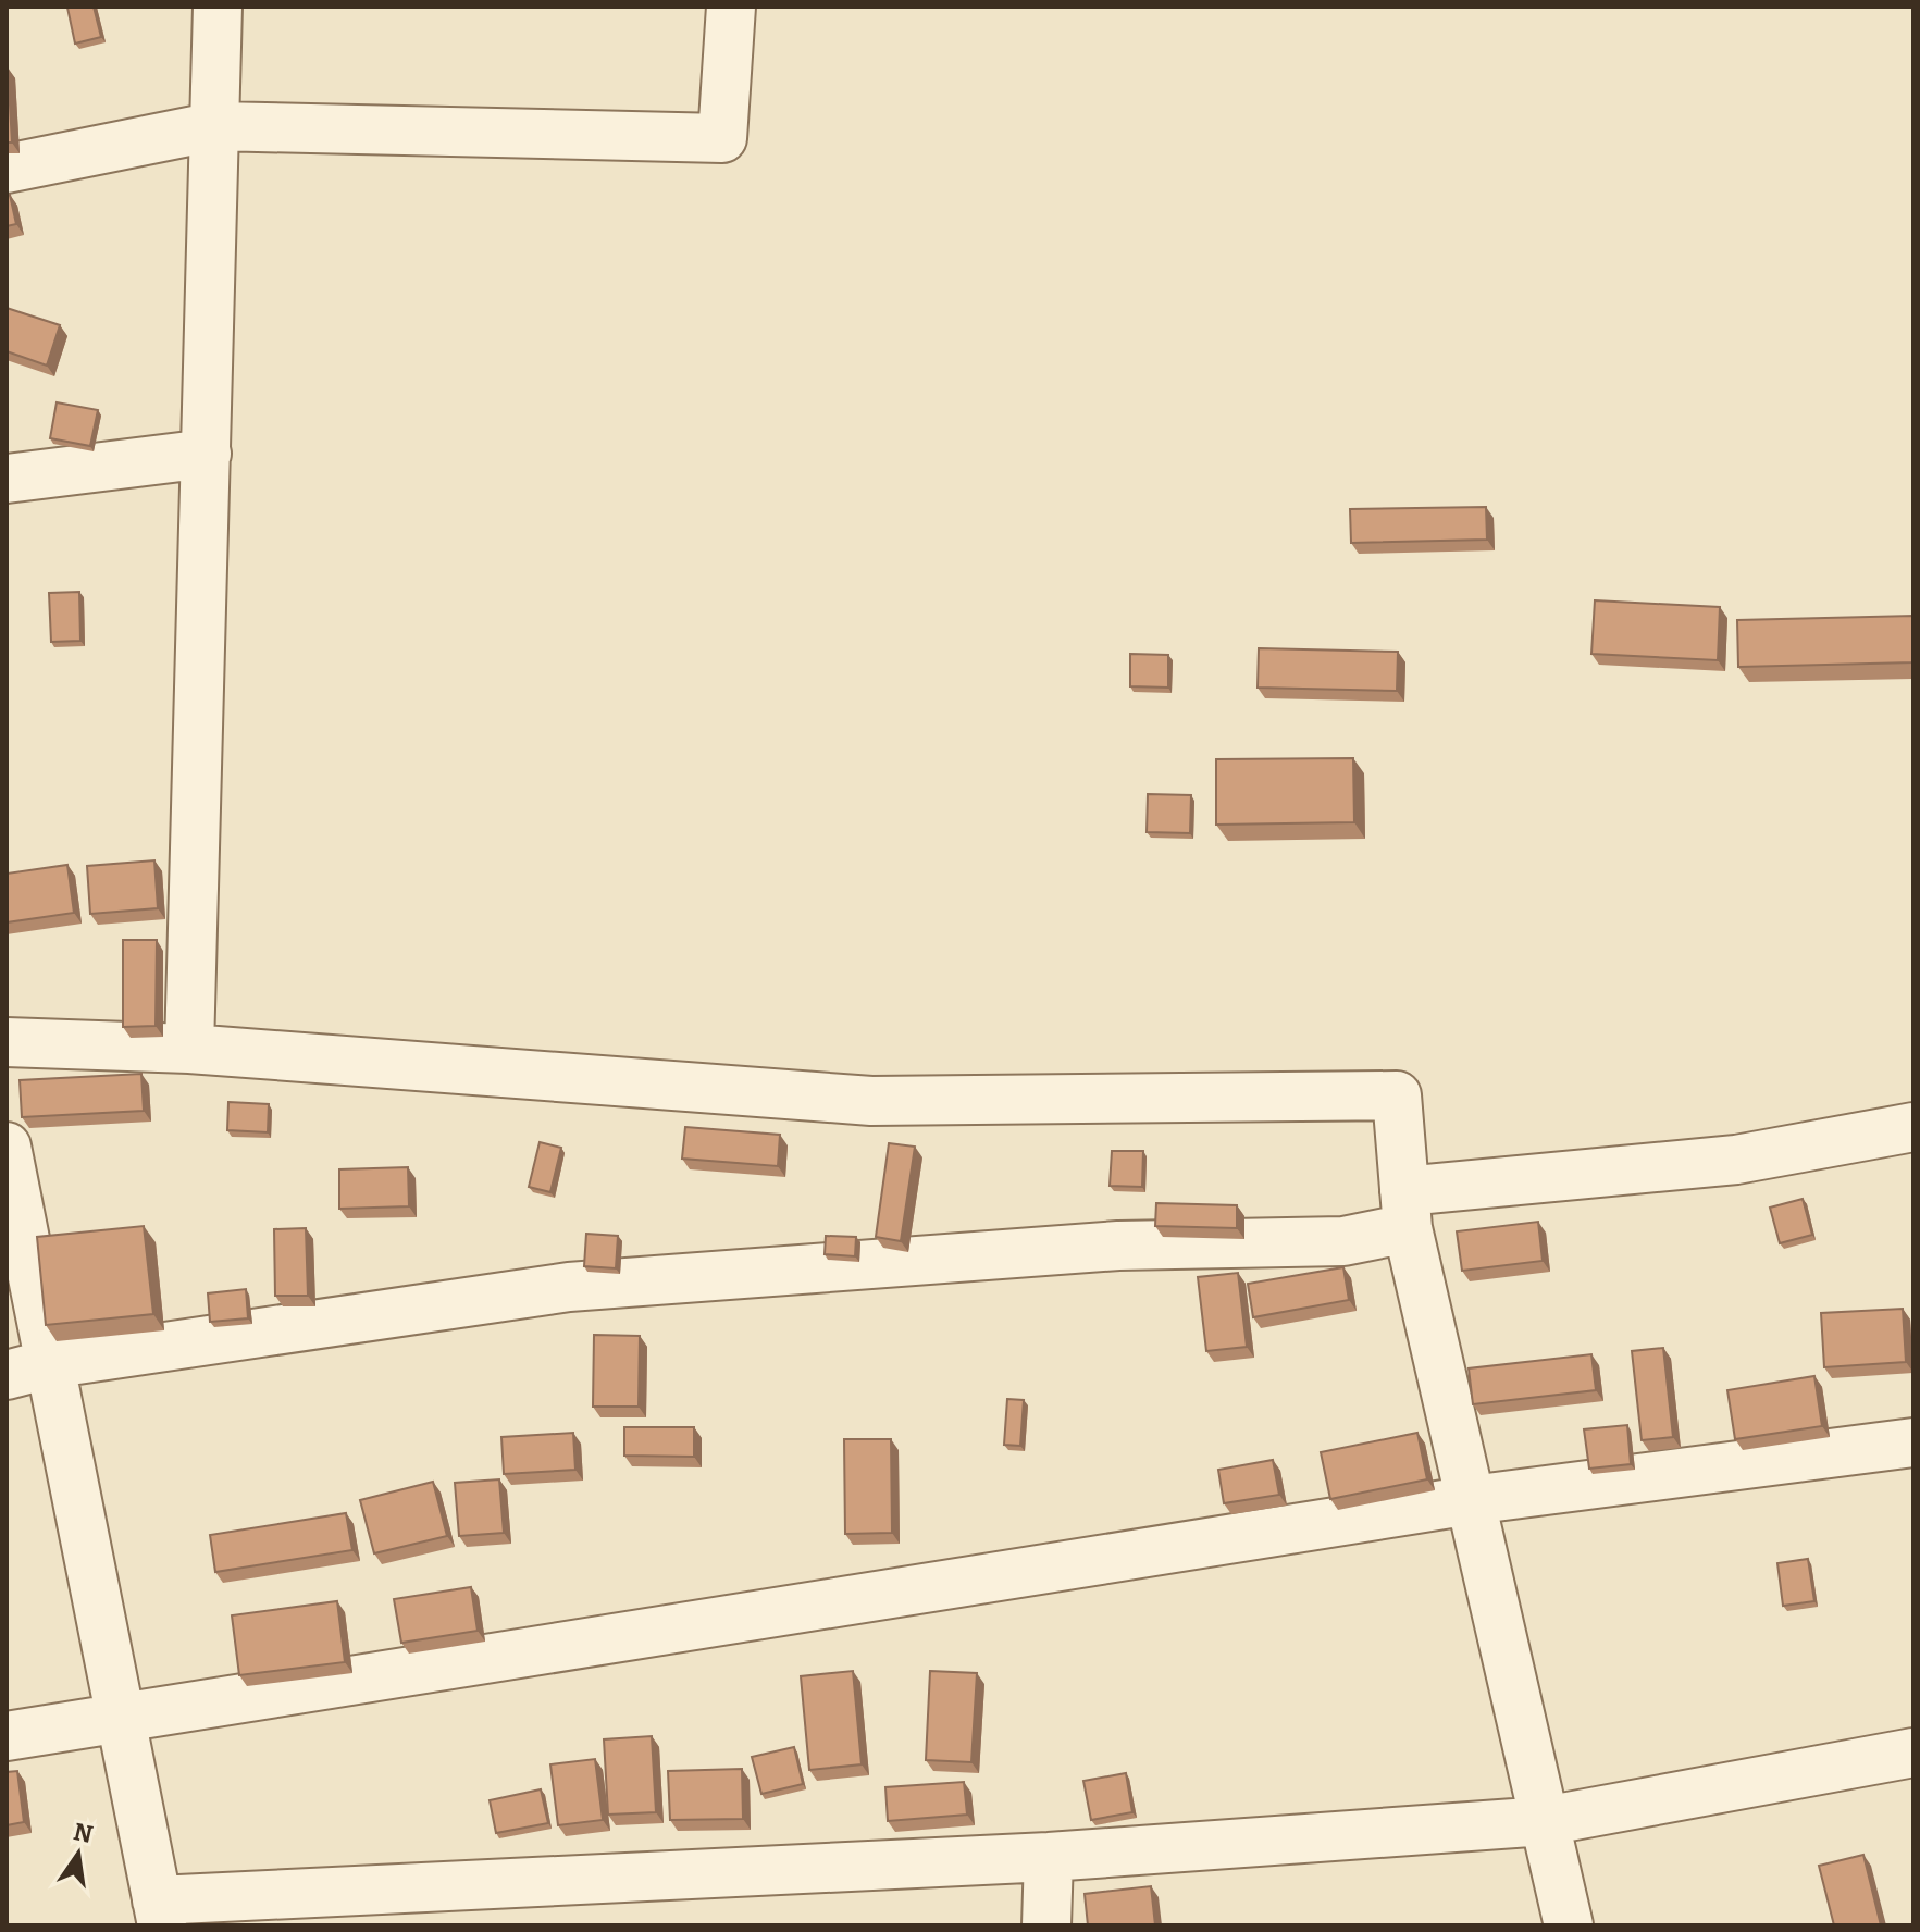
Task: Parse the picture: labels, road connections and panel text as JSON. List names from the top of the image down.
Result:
{
  "north": "top"
}
